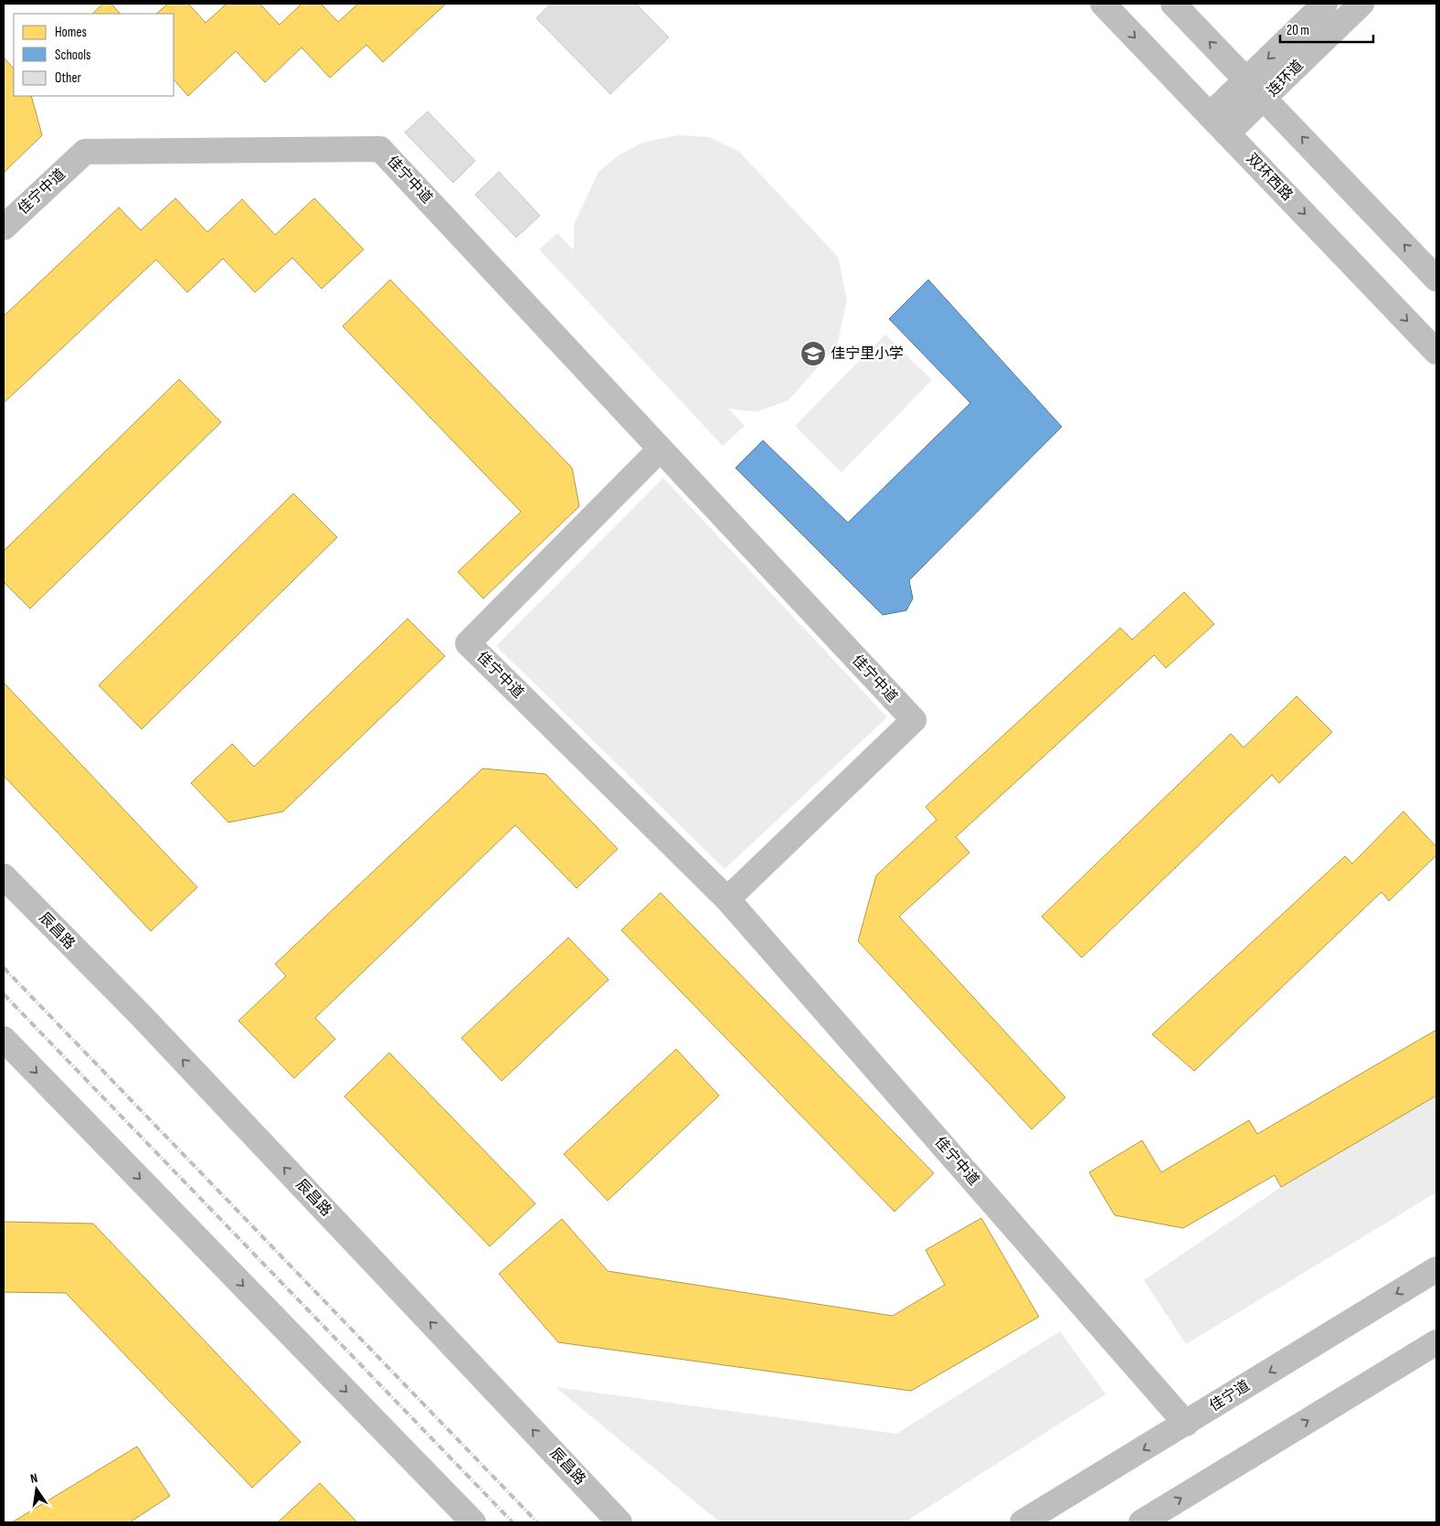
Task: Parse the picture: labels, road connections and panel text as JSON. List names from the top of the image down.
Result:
{
  "streets": {
    "street": [
      "连环道",
      "双环西路",
      "佳宁中道",
      "辰昌路",
      "佳宁道"
    ]
  },
  "crossings": [
    ["连环道", "双环西路"],
    ["佳宁中道", "佳宁道"]
  ],
  "places": {
    "school or university": ["佳宁里小学"]
  },
  "legend": ["Homes", "Schools", "Other"],
  "scale_bar": "20 m",
  "north": "top"
}
